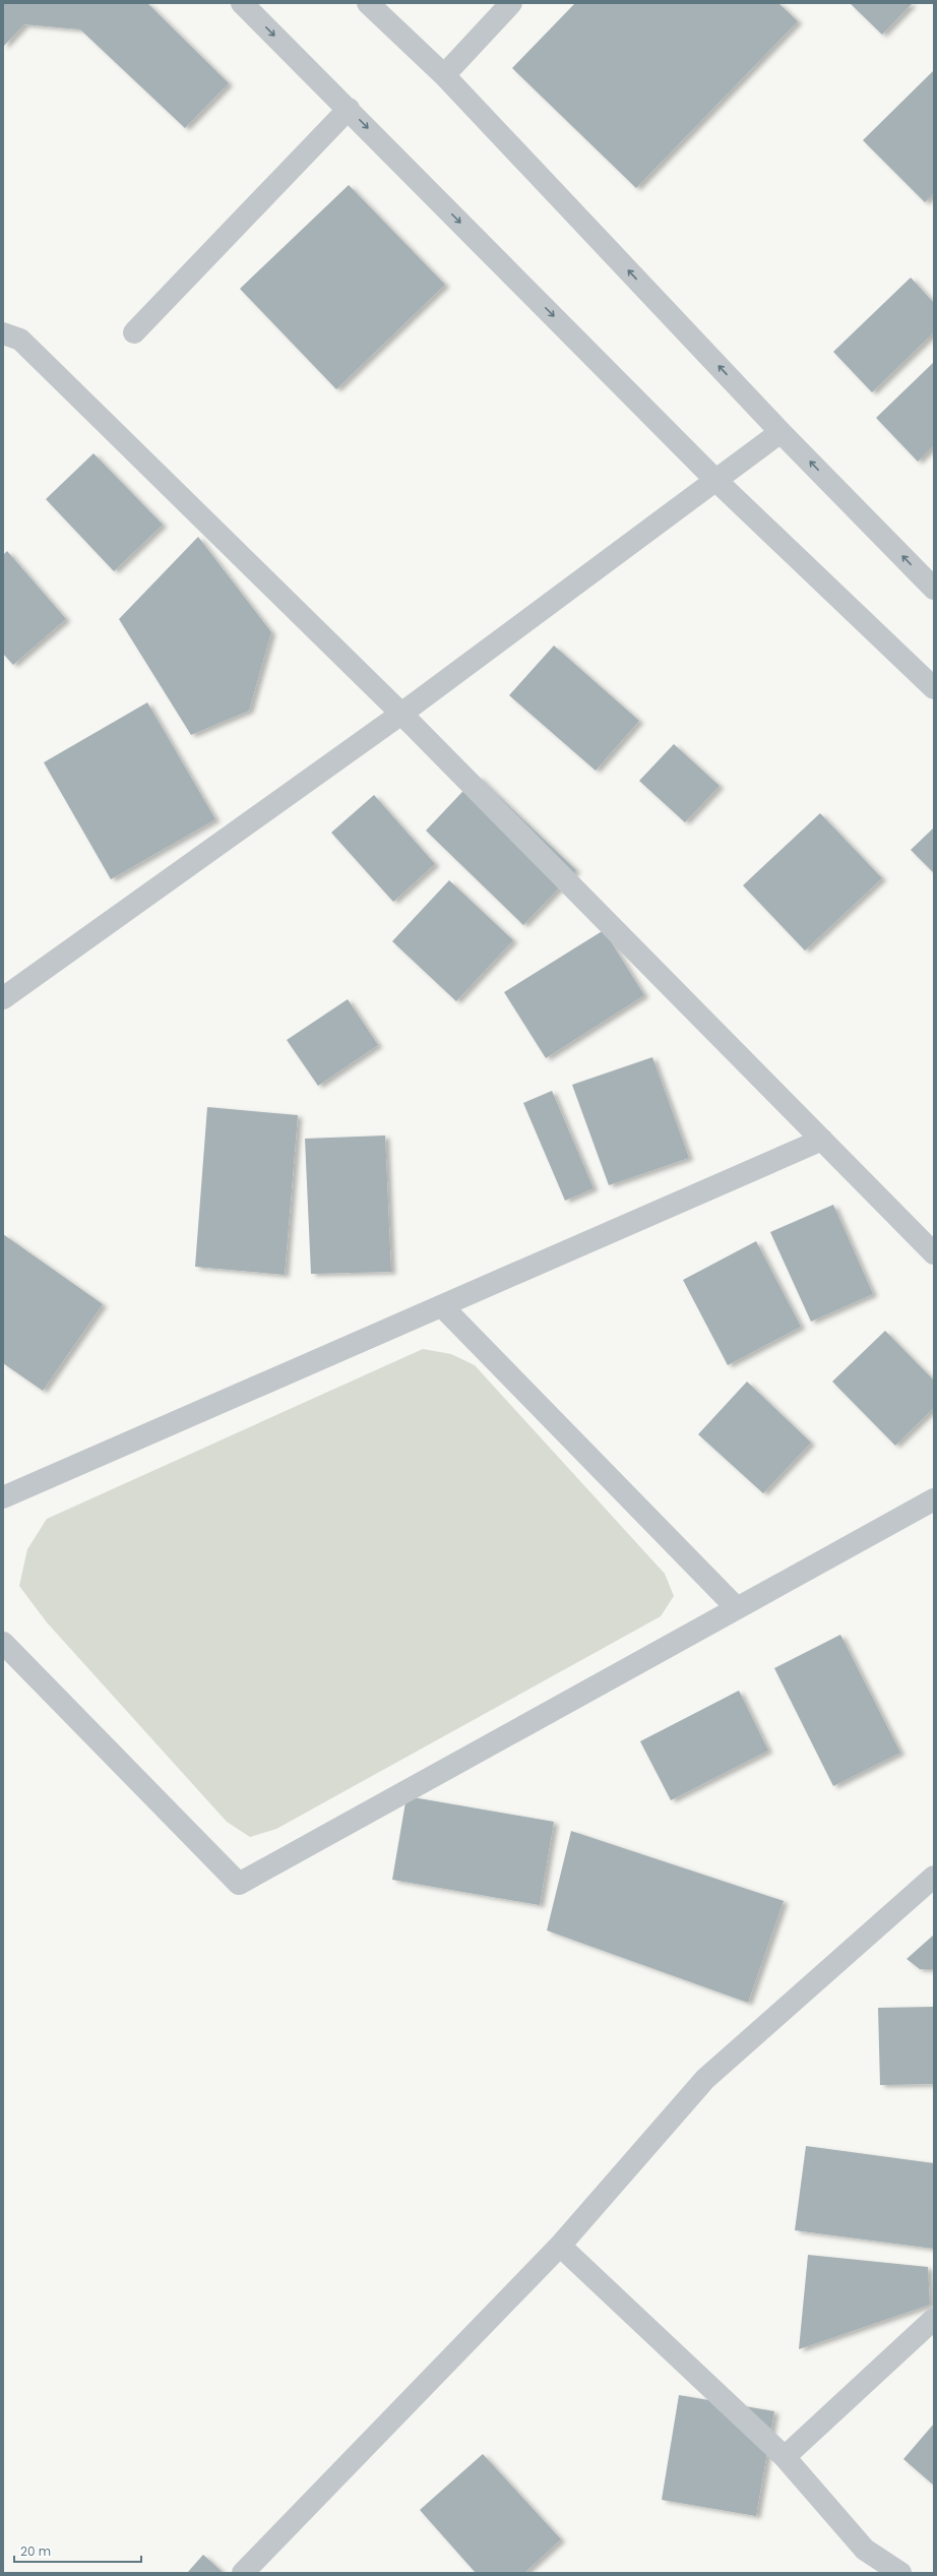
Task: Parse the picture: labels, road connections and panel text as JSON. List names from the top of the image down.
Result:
{
  "scale_bar": "20 m"
}
